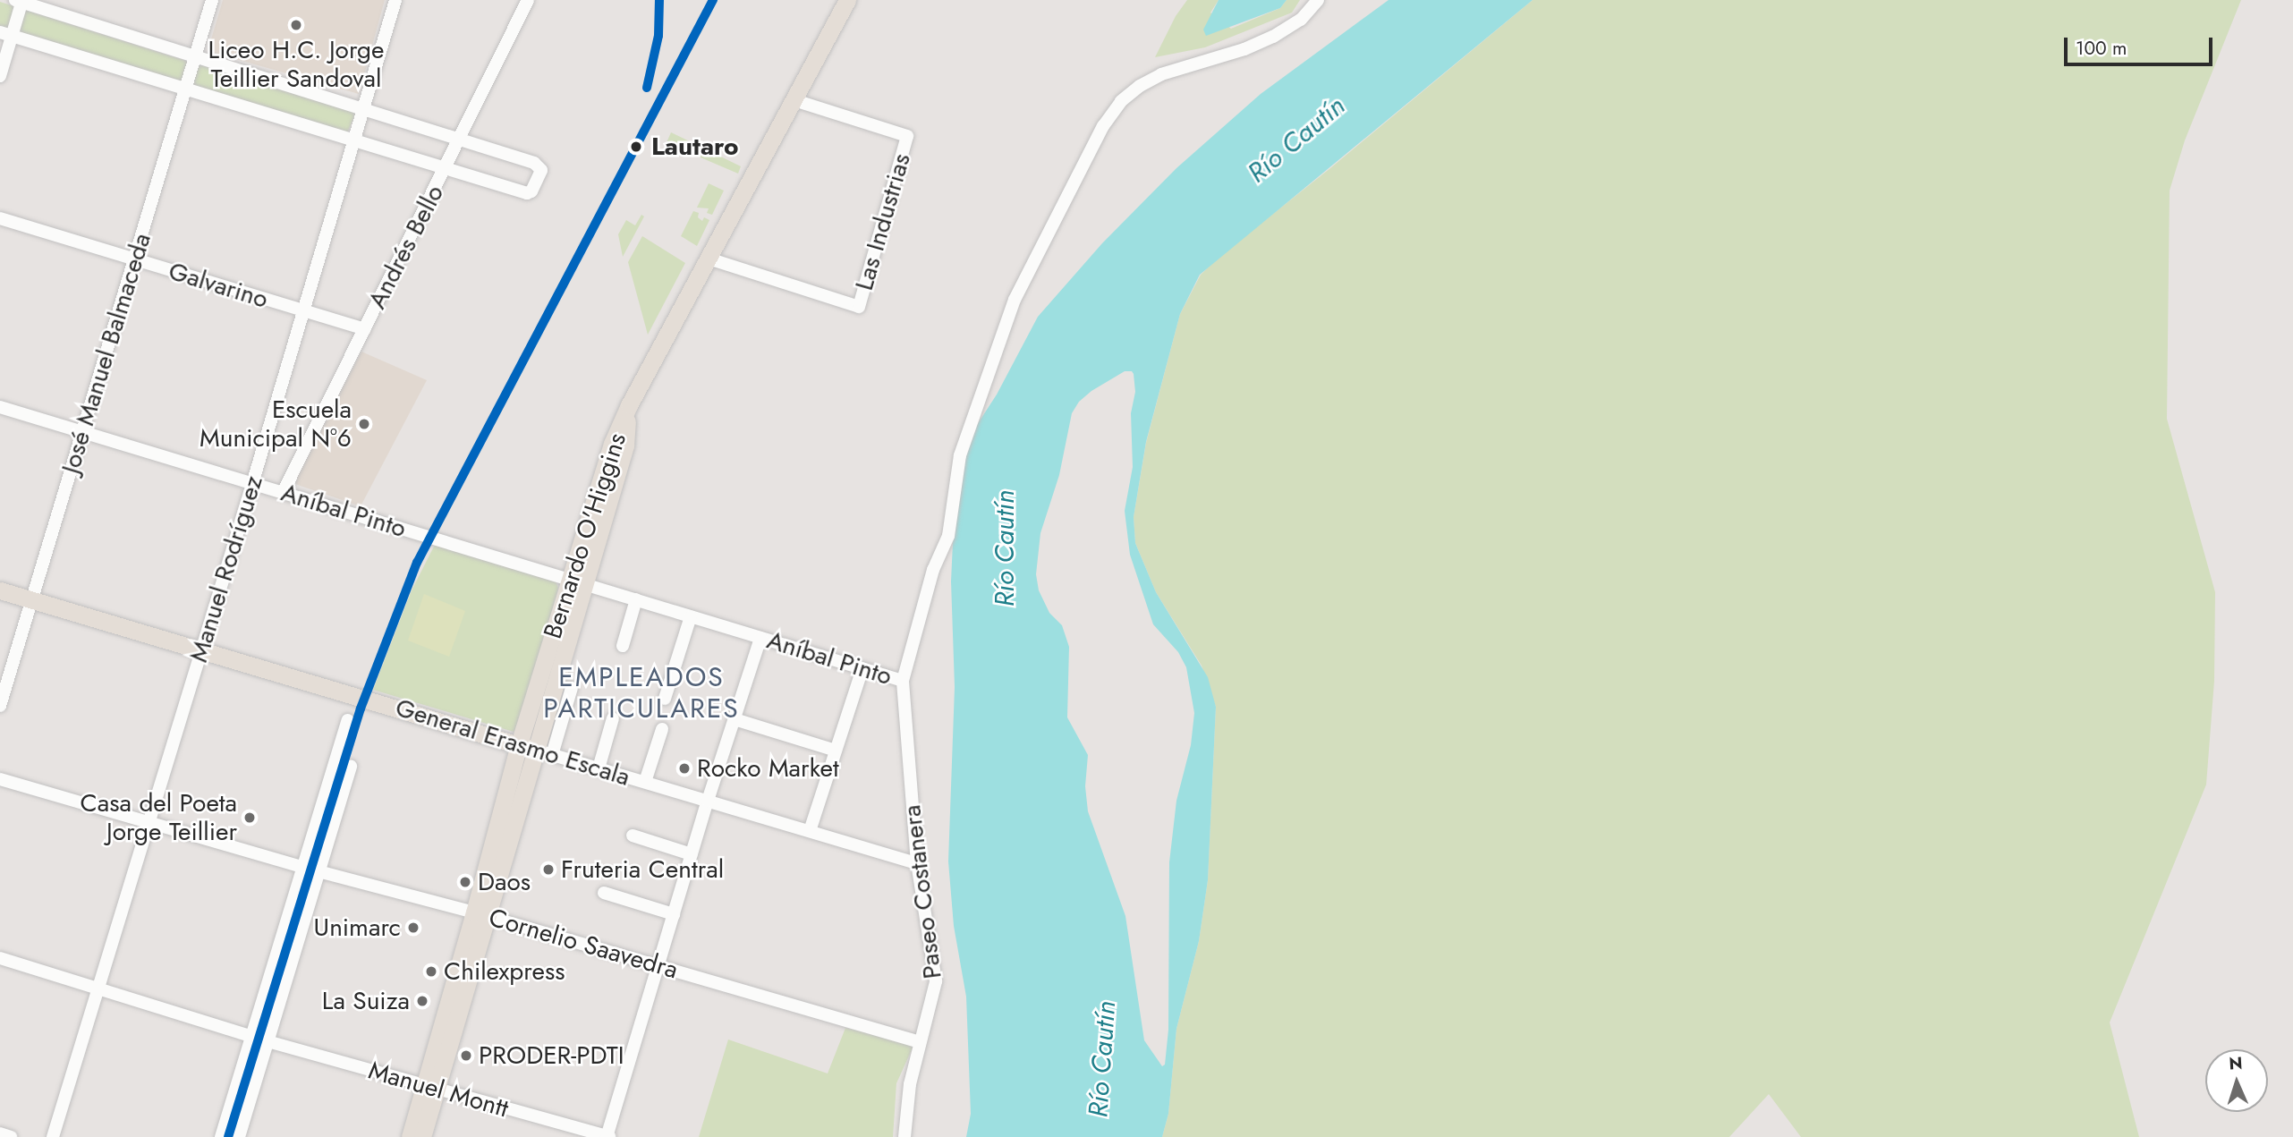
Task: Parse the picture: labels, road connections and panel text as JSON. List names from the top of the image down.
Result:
{
  "streets": {
    "main road": ["Bernardo O'Higgins", "General Erasmo Escala"],
    "street": [
      "Las Industrias",
      "Andrés Bello",
      "Galvarino",
      "José Manuel Balmaceda",
      "Aníbal Pinto",
      "Manuel Rodríguez",
      "Paseo Costanera",
      "Cornelio Saavedra",
      "Manuel Montt"
    ]
  },
  "crossings": [
    ["Las Industrias", "Bernardo O'Higgins"],
    ["Andrés Bello", "Galvarino"],
    ["Andrés Bello", "Aníbal Pinto"],
    ["Galvarino", "José Manuel Balmaceda"],
    ["Galvarino", "Manuel Rodríguez"],
    ["José Manuel Balmaceda", "Aníbal Pinto"],
    ["José Manuel Balmaceda", "General Erasmo Escala"],
    ["Aníbal Pinto", "Bernardo O'Higgins"],
    ["Aníbal Pinto", "Manuel Rodríguez"],
    ["Aníbal Pinto", "Paseo Costanera"],
    ["Bernardo O'Higgins", "General Erasmo Escala"],
    ["Bernardo O'Higgins", "Cornelio Saavedra"],
    ["Bernardo O'Higgins", "Manuel Montt"],
    ["Manuel Rodríguez", "General Erasmo Escala"],
    ["General Erasmo Escala", "Paseo Costanera"],
    ["Paseo Costanera", "Cornelio Saavedra"]
  ],
  "districts": ["EMPLEADOS PARTICULARES"],
  "water": ["Río Cautín"],
  "places": [
    "Liceo H.C. Jorge Teillier Sandoval",
    "Lautaro",
    "Escuela Municipal N°6",
    "Rocko Market",
    "Casa del Poeta Jorge Teillier",
    "Fruteria Central",
    "Daos",
    "Unimarc",
    "Chilexpress",
    "La Suiza",
    "PRODER-PDTI"
  ],
  "scale_bar": "100 m",
  "north": "top"
}
